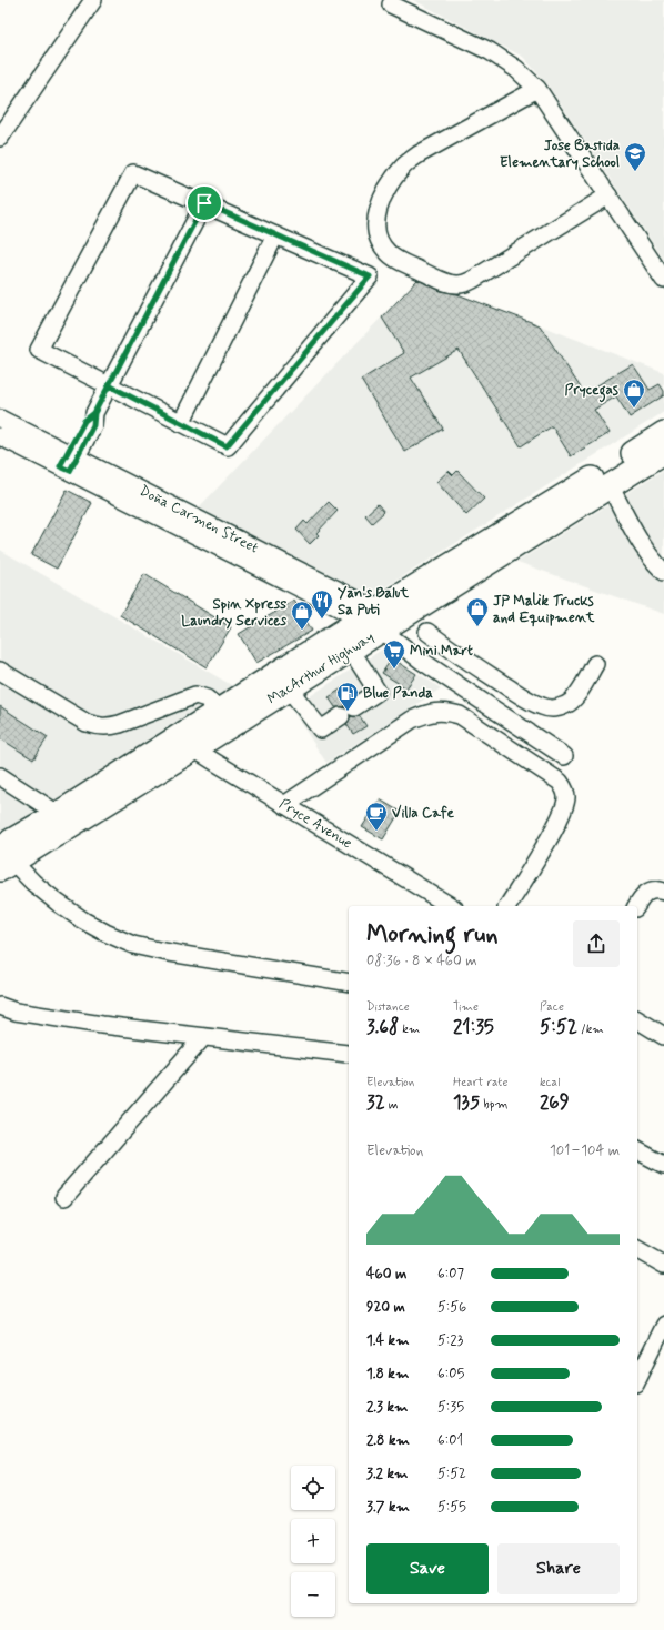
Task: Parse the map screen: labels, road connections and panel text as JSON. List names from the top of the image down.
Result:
{
  "streets": {
    "highway": ["MacArthur Highway"],
    "street": ["Doña Carmen Street", "Pryce Avenue"]
  },
  "crossings": [
    ["Doña Carmen Street", "MacArthur Highway"],
    ["MacArthur Highway", "Pryce Avenue"]
  ],
  "places": {
    "school or university": ["Jose Bastida Elementary School"],
    "shop": ["Prycegas", "JP Malik Trucks and Equipment", "Spin Xpress Laundry Services"],
    "restaurant": ["Yan's Balut Sa Puti"],
    "supermarket": ["Mini Mart"],
    "fuel station": ["Blue Panda"],
    "cafe": ["Villa Cafe"]
  },
  "page": {
    "heading": ["Morning run", "08:36 · 8 × 460 m"],
    "stats": [
      ["Distance", "3.68 km"],
      ["Time", "21:35"],
      ["Pace", "5:52 /km"],
      ["Elevation", "32 m"],
      ["Heart rate", "135 bpm"],
      ["kcal", "269"]
    ],
    "chart": ["Elevation", "101–104 m"],
    "list": [
      {
        "name": "460 m",
        "note": "6:07"
      },
      {
        "name": "920 m",
        "note": "5:56"
      },
      {
        "name": "1.4 km",
        "note": "5:23"
      },
      {
        "name": "1.8 km",
        "note": "6:05"
      },
      {
        "name": "2.3 km",
        "note": "5:35"
      },
      {
        "name": "2.8 km",
        "note": "6:01"
      },
      {
        "name": "3.2 km",
        "note": "5:52"
      },
      {
        "name": "3.7 km",
        "note": "5:55"
      }
    ],
    "map_buttons": ["+", "−"],
    "buttons": ["Save", "Share"]
  }
}
